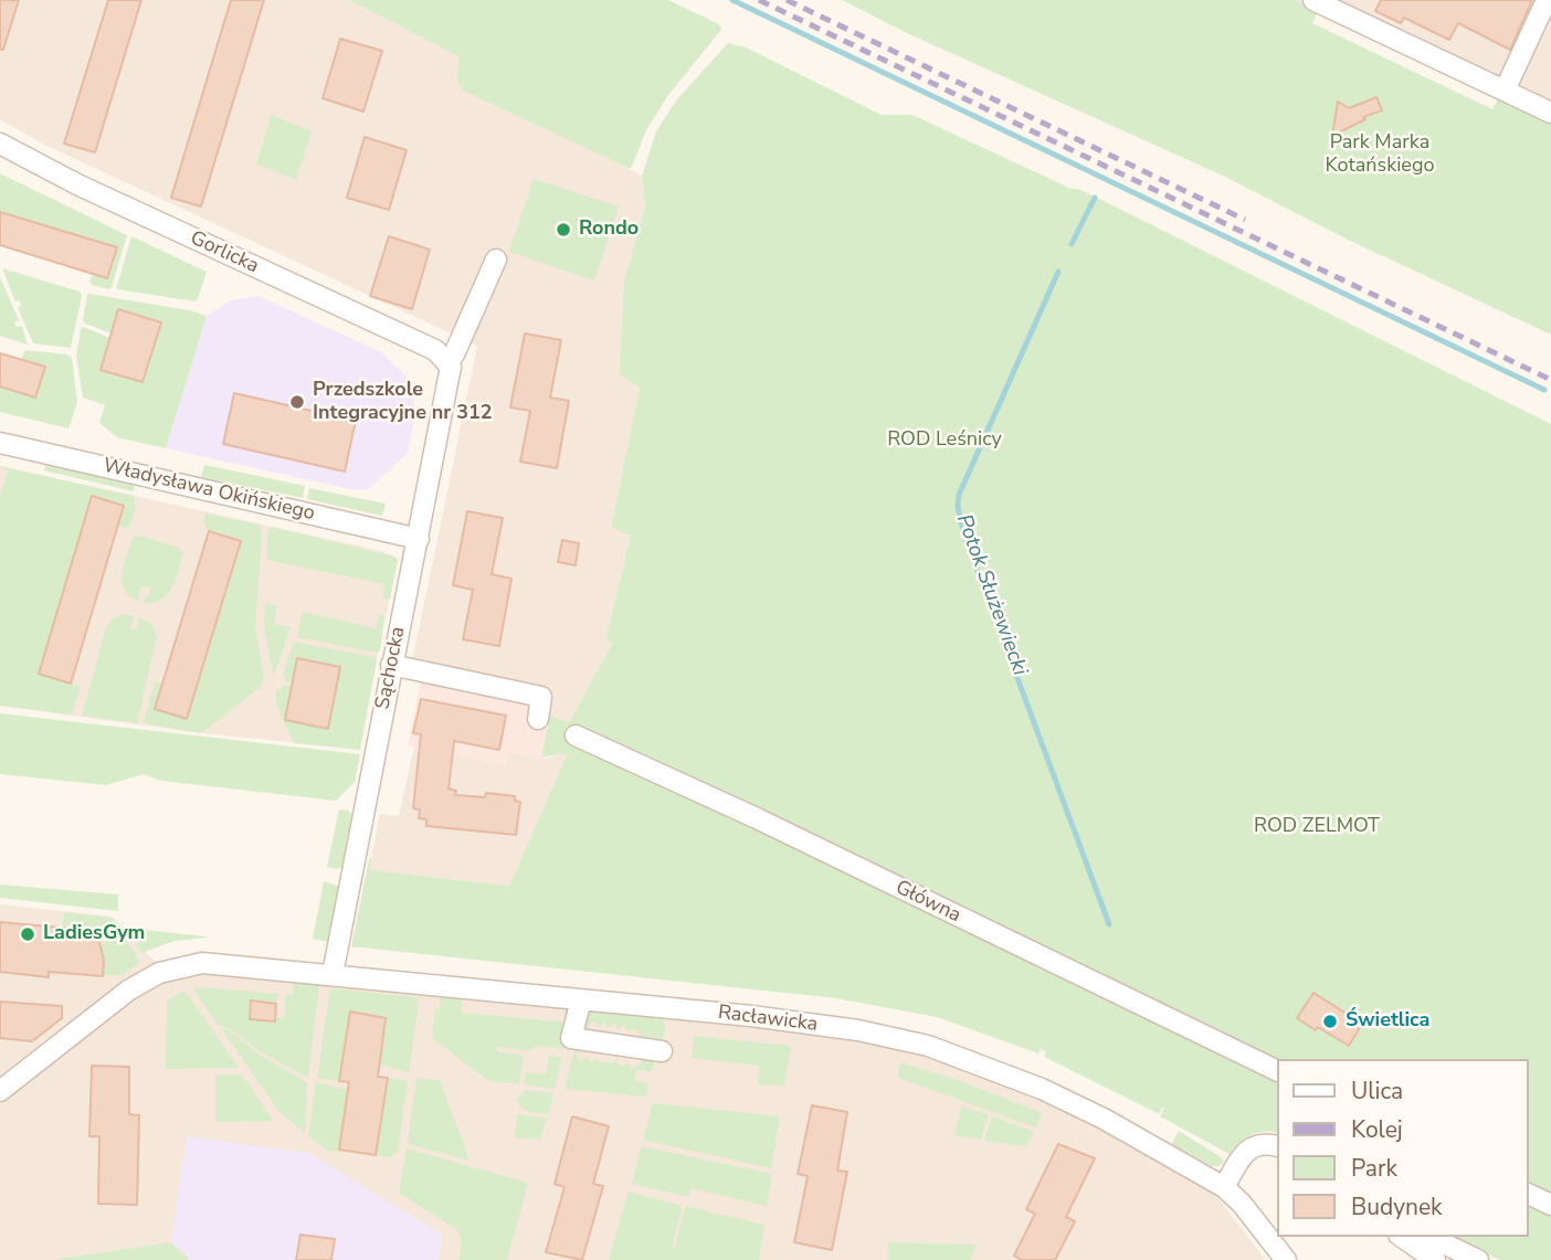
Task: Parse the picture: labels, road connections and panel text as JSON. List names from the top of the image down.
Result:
{
  "streets": {
    "street": [
      "Gorlicka",
      "Władysława Okińskiego",
      "Sąchocka",
      "Główna",
      "Racławicka"
    ]
  },
  "crossings": [
    ["Gorlicka", "Sąchocka"],
    ["Władysława Okińskiego", "Sąchocka"],
    ["Sąchocka", "Racławicka"]
  ],
  "water": ["Potok Służewiecki"],
  "parks": ["Park Marka Kotańskiego", "ROD Leśnicy", "ROD ZELMOT"],
  "places": [
    "Rondo",
    "Przedszkole Integracyjne nr 312",
    "LadiesGym",
    "Świetlica"
  ],
  "legend": [
    "Ulica",
    "Kolej",
    "Park",
    "Budynek"
  ]
}
